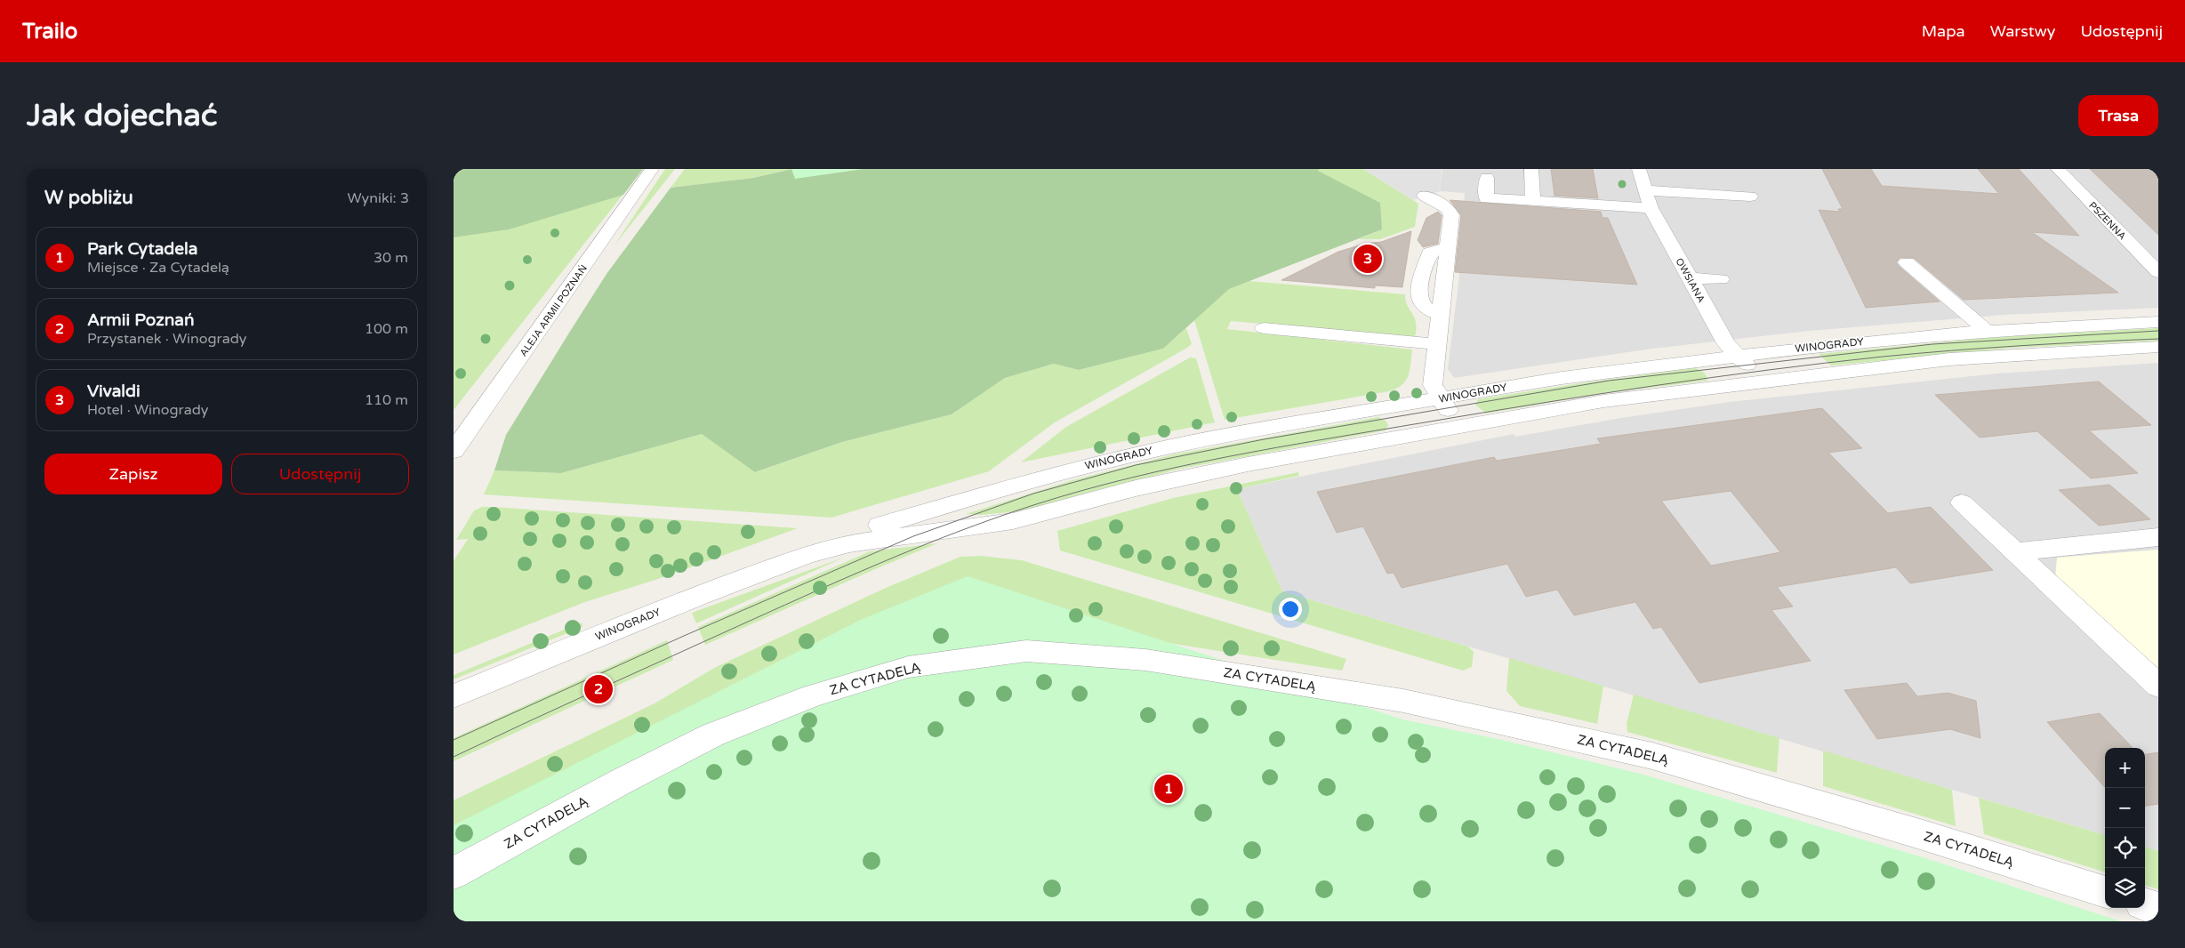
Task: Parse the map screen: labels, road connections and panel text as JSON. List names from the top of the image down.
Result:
{
  "streets": {
    "street": [
      "PSZENNA",
      "OWSIANA",
      "ALEJA ARMII POZNAŃ",
      "WINOGRADY",
      "ZA CYTADELĄ"
    ]
  },
  "crossings": [
    ["OWSIANA", "WINOGRADY"]
  ],
  "page": {
    "header": "Trailo",
    "nav": ["Mapa", "Warstwy", "Udostępnij"],
    "buttons": [
      "Trasa",
      ["Zapisz", "Udostępnij"]
    ],
    "title": "Jak dojechać",
    "heading": ["W pobliżu", "Wyniki: 3"],
    "list": [
      {
        "mark": "1",
        "name": "Park Cytadela",
        "note": "Miejsce · Za Cytadelą",
        "value": "30 m"
      },
      {
        "mark": "2",
        "name": "Armii Poznań",
        "note": "Przystanek · Winogrady",
        "value": "100 m"
      },
      {
        "mark": "3",
        "name": "Vivaldi",
        "note": "Hotel · Winogrady",
        "value": "110 m"
      }
    ],
    "pins": ["3", "2", "1"],
    "map_buttons": ["+", "−"]
  }
}
